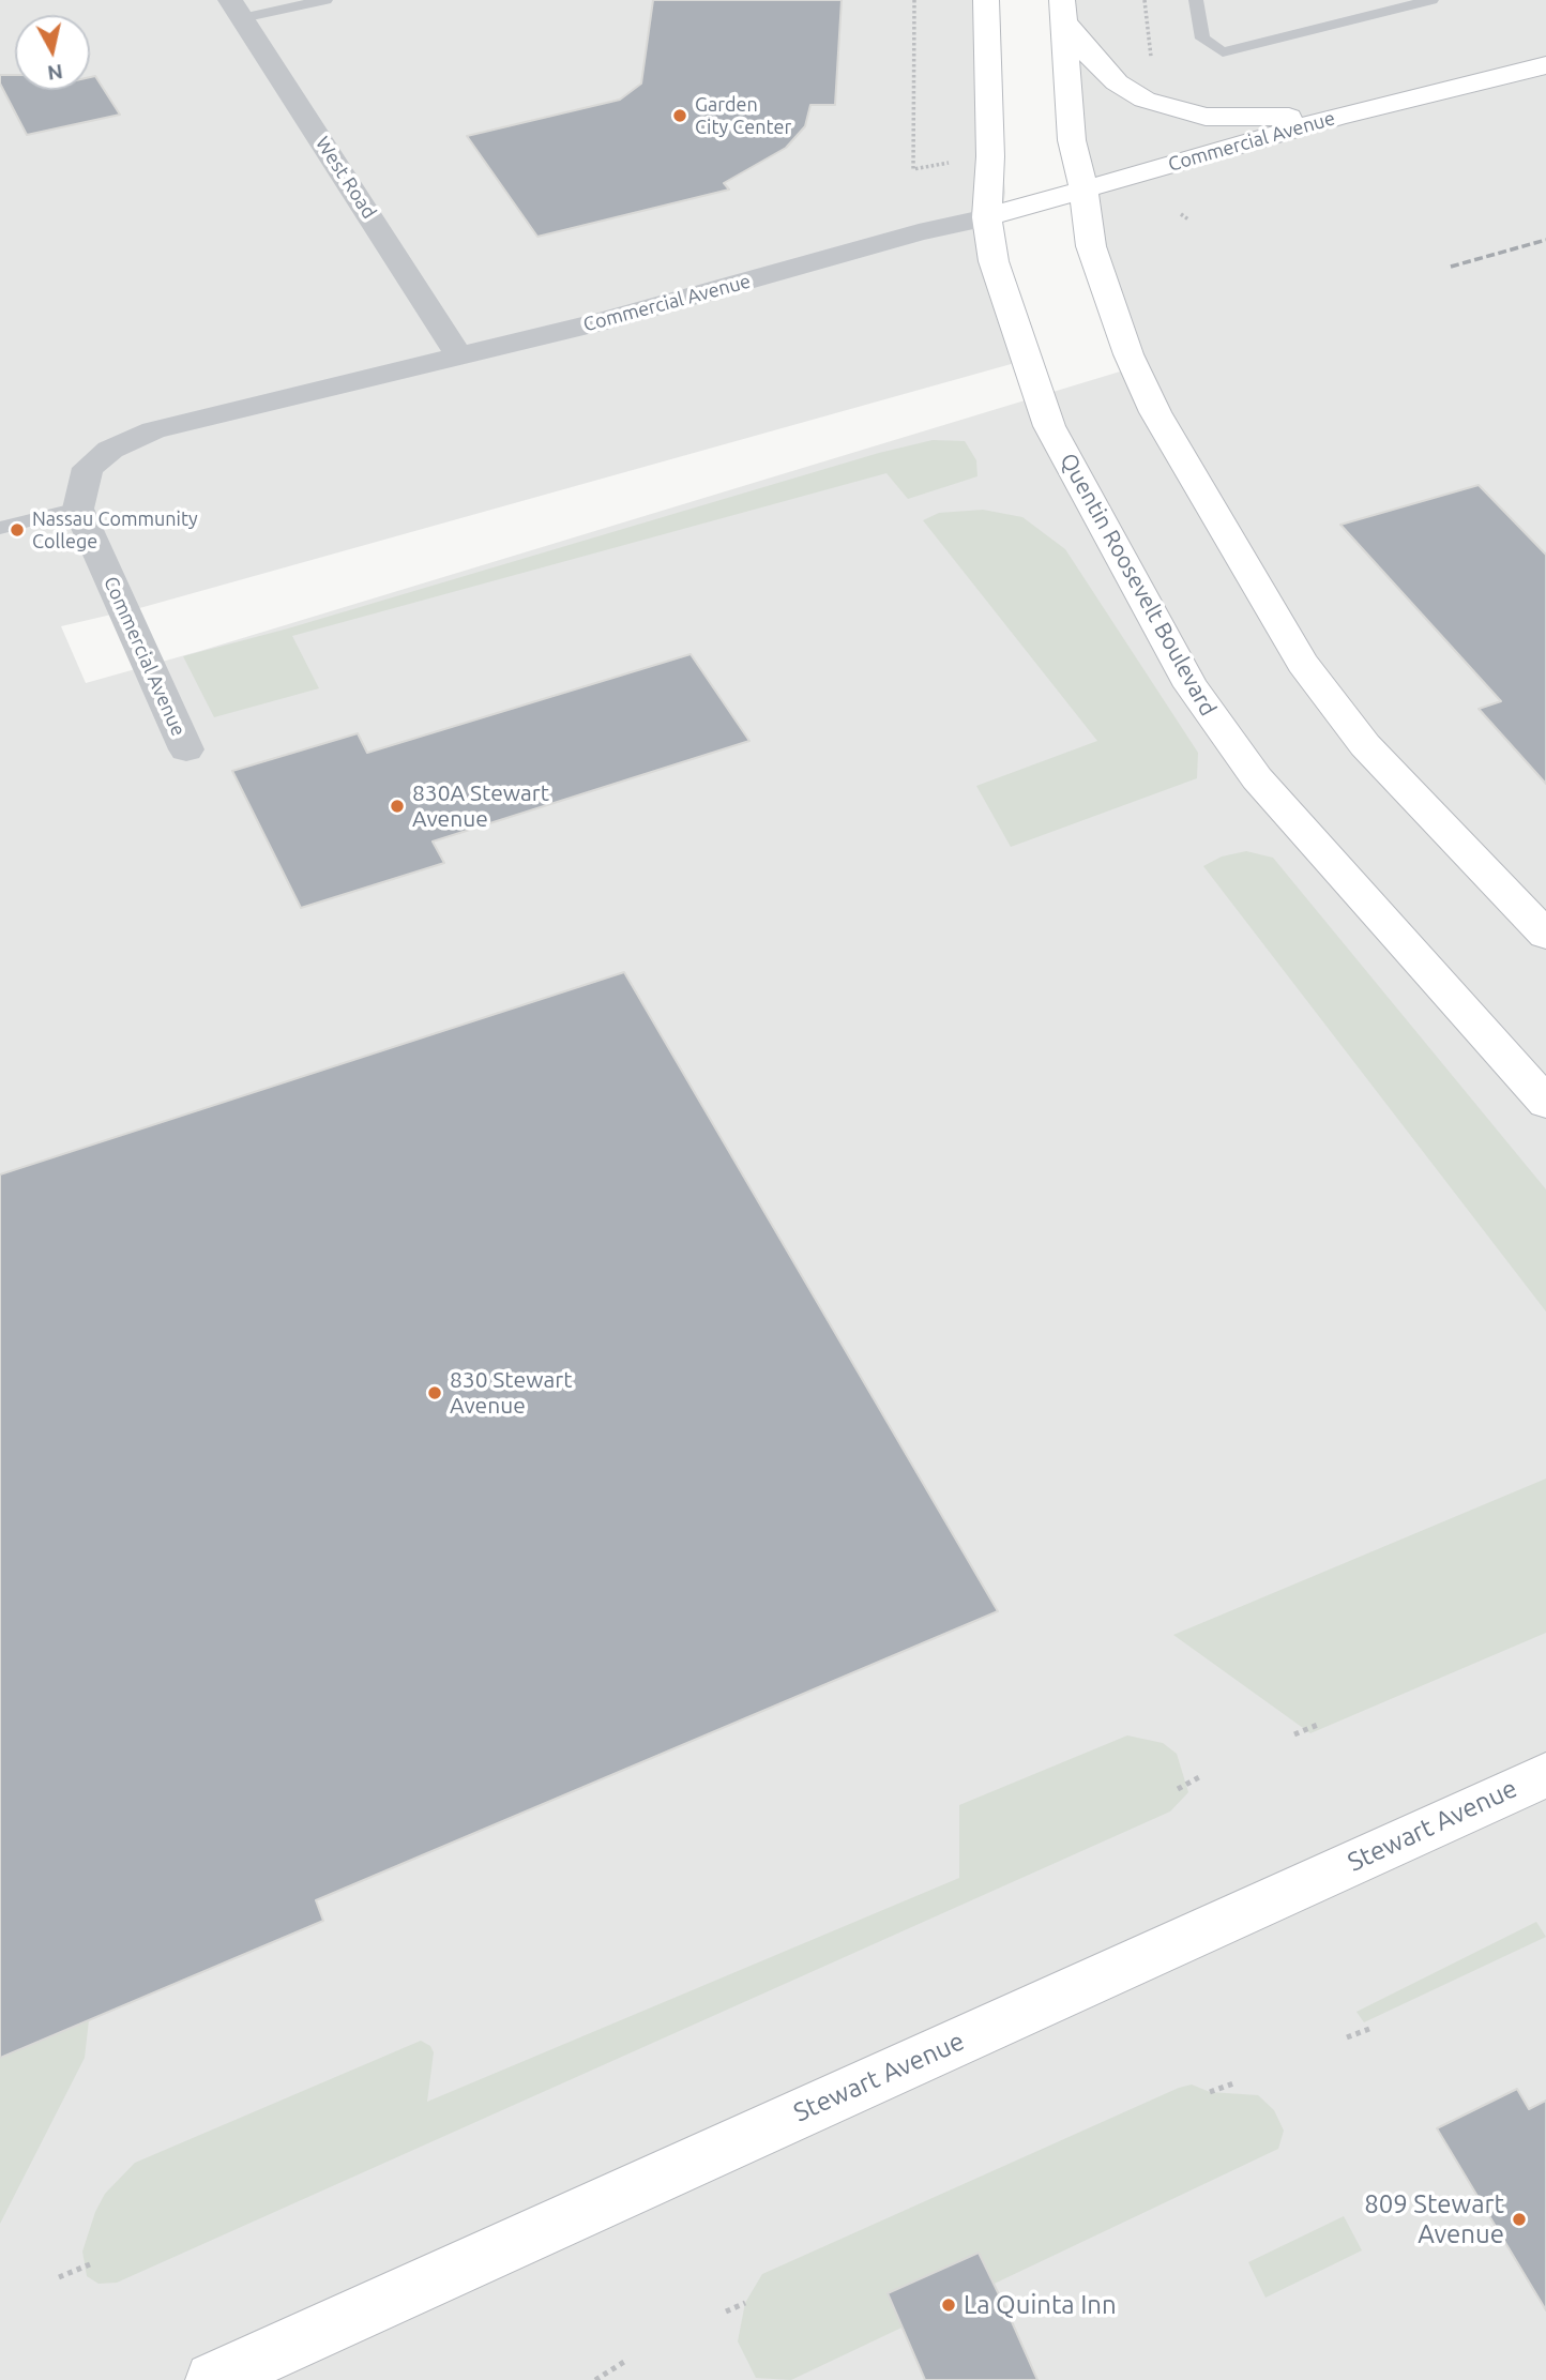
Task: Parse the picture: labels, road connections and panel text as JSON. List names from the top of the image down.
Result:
{
  "streets": {
    "street": [
      "Commercial Avenue",
      "West Road",
      "Quentin Roosevelt Boulevard",
      "Stewart Avenue"
    ]
  },
  "crossings": [
    ["Commercial Avenue", "West Road"],
    ["Commercial Avenue", "Quentin Roosevelt Boulevard"]
  ],
  "places": [
    "Garden City Center",
    "Nassau Community College",
    "830A Stewart Avenue",
    "830 Stewart Avenue",
    "809 Stewart Avenue",
    "La Quinta Inn"
  ],
  "north": "bottom"
}
